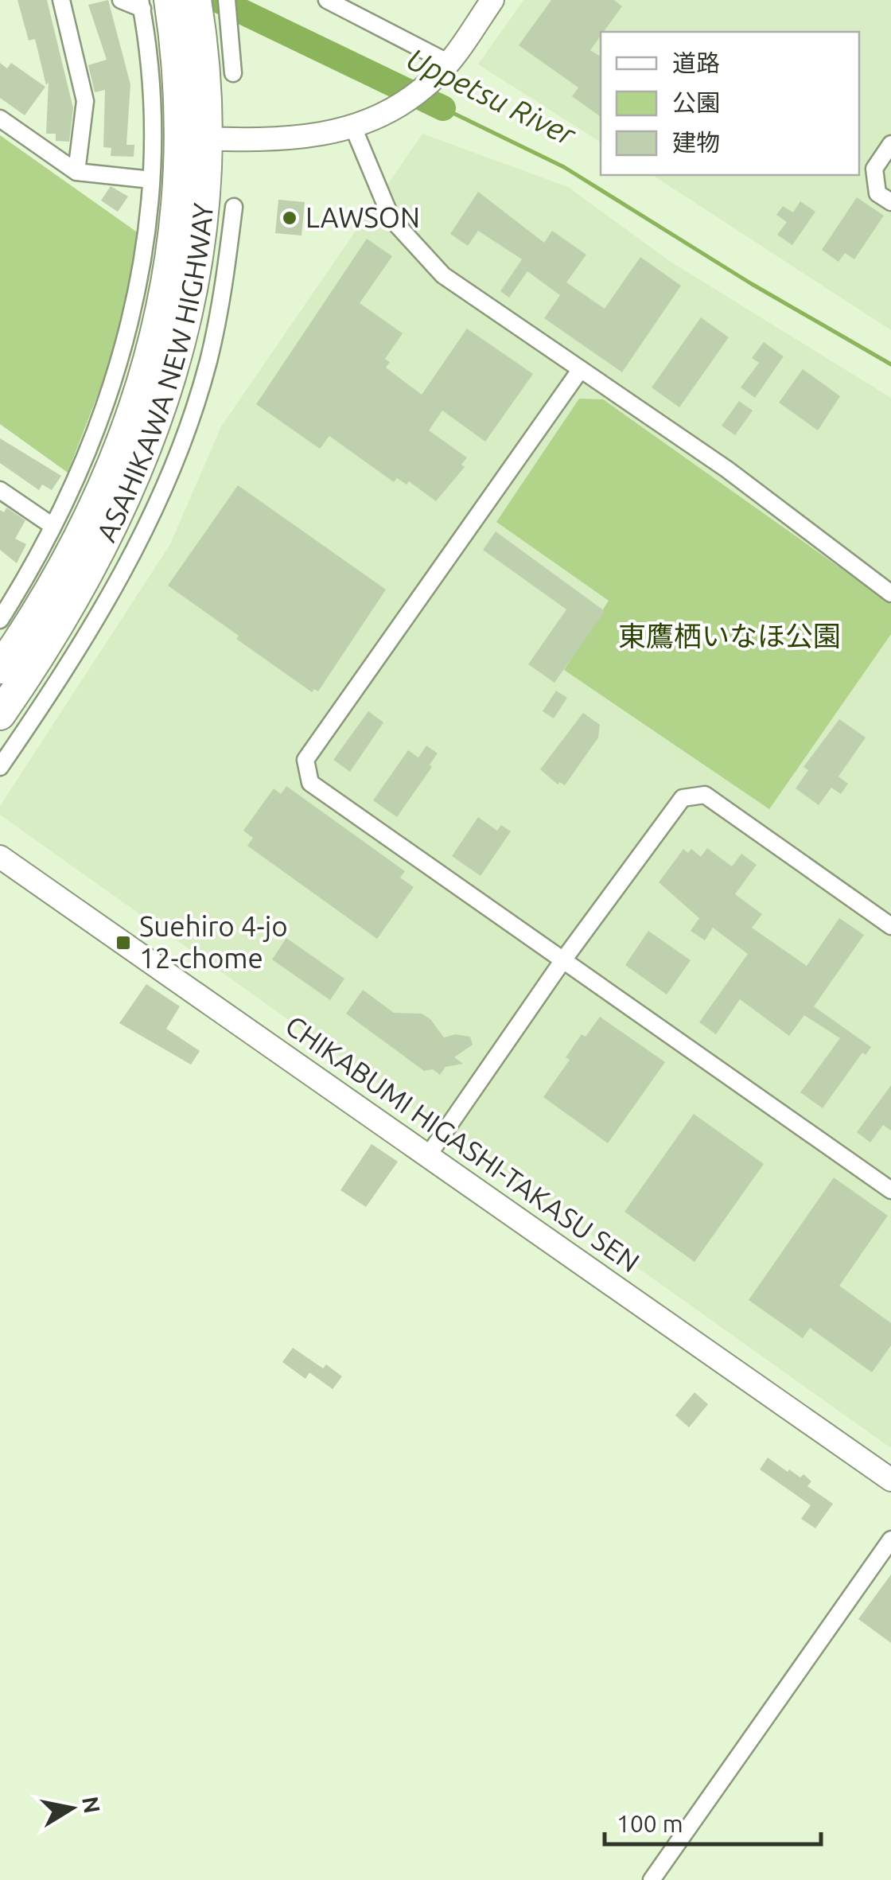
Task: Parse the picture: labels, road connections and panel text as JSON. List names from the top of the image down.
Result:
{
  "streets": {
    "highway": ["ASAHIKAWA NEW HIGHWAY"],
    "street": ["CHIKABUMI HIGASHI-TAKASU SEN"]
  },
  "water": ["Uppetsu River"],
  "parks": ["東鷹栖いなほ公園"],
  "places": {
    "other": ["LAWSON"],
    "transit": ["Suehiro 4-jo 12-chome"]
  },
  "legend": ["道路", "公園", "建物"],
  "scale_bar": "100 m",
  "north": "right"
}
